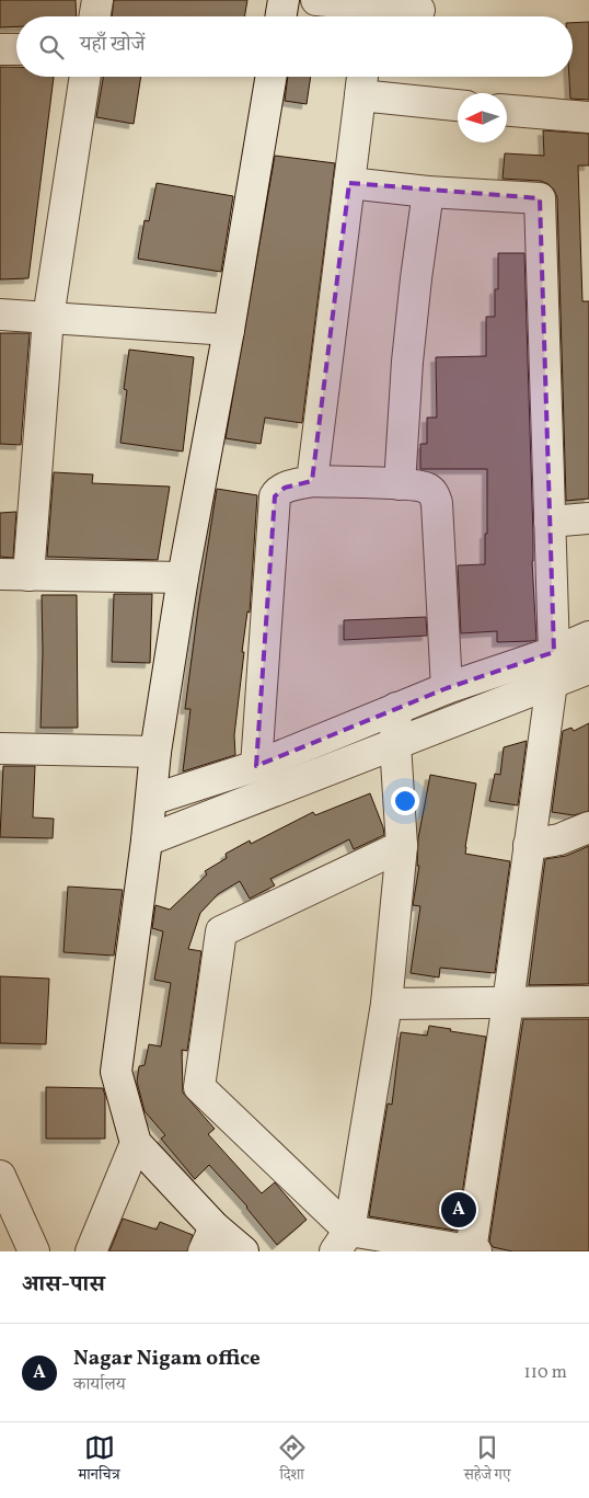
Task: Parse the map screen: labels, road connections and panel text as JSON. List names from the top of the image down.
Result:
{
  "north": "left",
  "page": {
    "search": "यहाँ खोजें",
    "pins": "A",
    "heading": "आस-पास",
    "list": [
      {
        "mark": "A",
        "name": "Nagar Nigam office",
        "note": "कार्यालय",
        "value": "110 m"
      }
    ],
    "nav": ["मानचित्र", "दिशा", "सहेजे गए"]
  }
}
